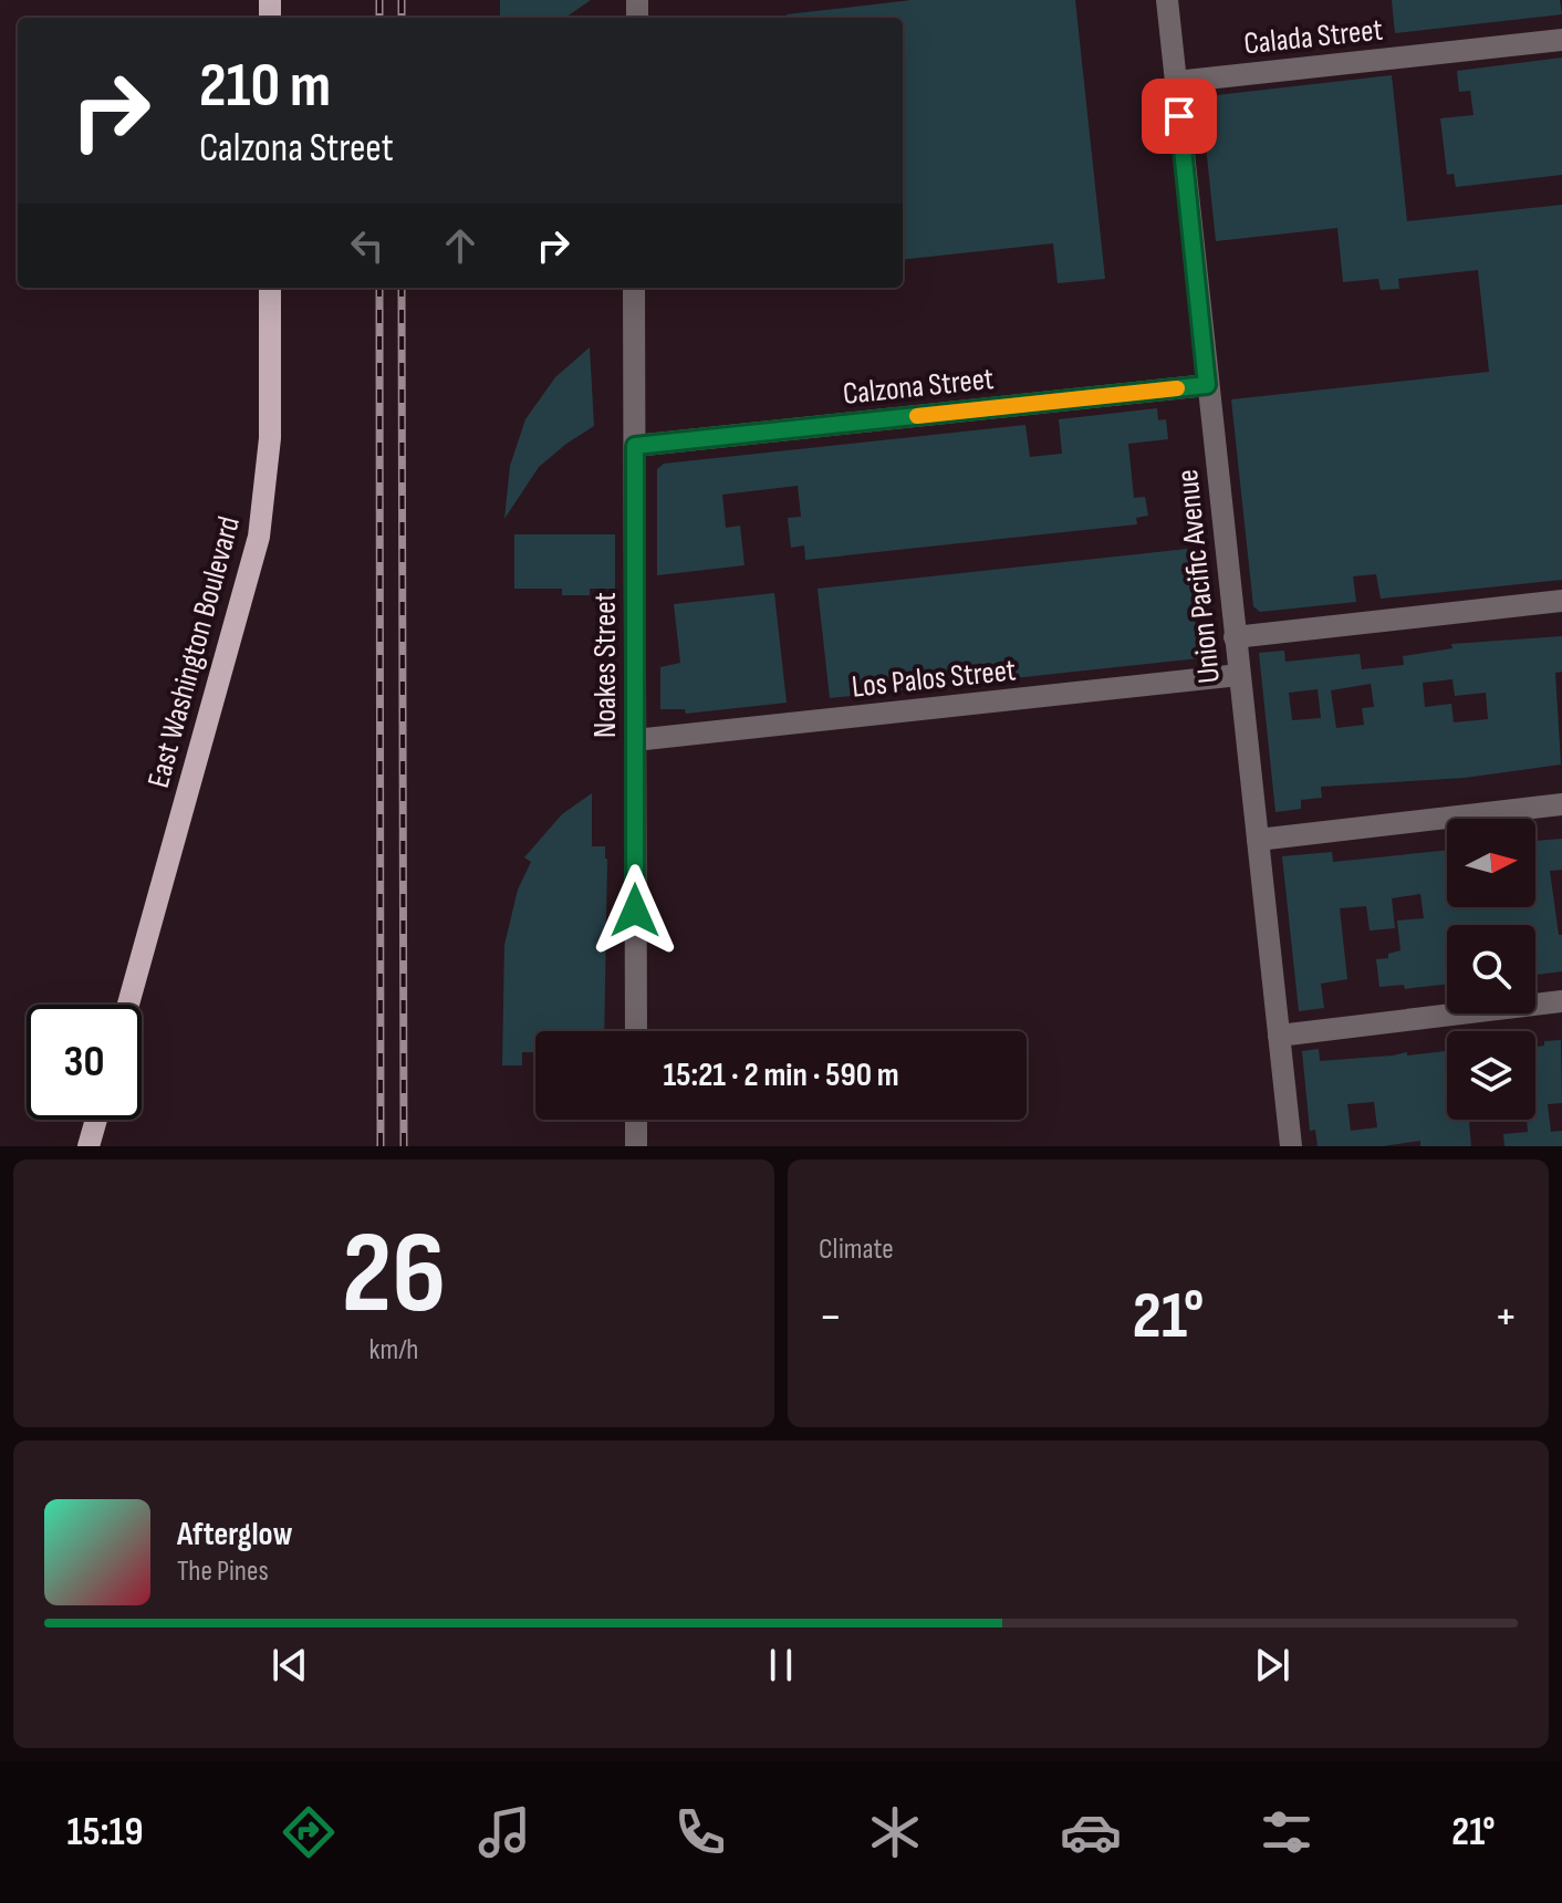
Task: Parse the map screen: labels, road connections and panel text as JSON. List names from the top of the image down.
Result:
{
  "streets": {
    "main road": ["East Washington Boulevard"],
    "street": [
      "Calada Street",
      "Calzona Street",
      "Union Pacific Avenue",
      "Noakes Street",
      "Los Palos Street"
    ]
  },
  "crossings": [
    ["Calada Street", "Union Pacific Avenue"],
    ["Calzona Street", "Union Pacific Avenue"],
    ["Calzona Street", "Noakes Street"],
    ["Union Pacific Avenue", "Los Palos Street"],
    ["Noakes Street", "Los Palos Street"]
  ],
  "north": "right",
  "page": {
    "turn": ["210 m", "Calzona Street"],
    "limit": "30",
    "trip": "15:21 · 2 min · 590 m",
    "tile": [
      ["26", "km/h"],
      "Climate"
    ],
    "heat": ["−", "21°", "+"],
    "song": ["Afterglow", "The Pines"],
    "tabs": ["15:19", "21°"]
  }
}
